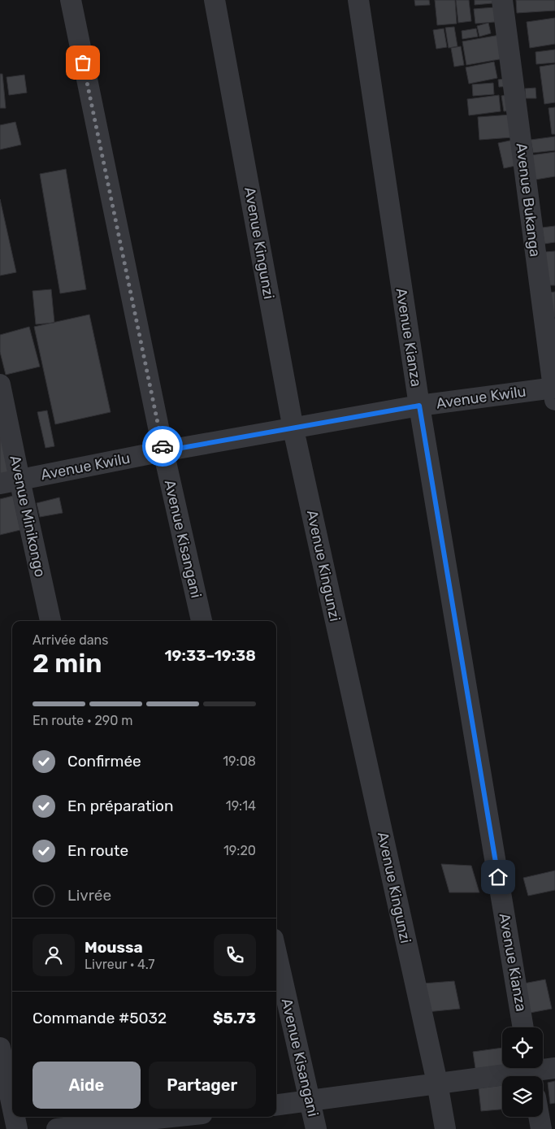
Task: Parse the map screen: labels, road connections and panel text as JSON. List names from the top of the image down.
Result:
{
  "streets": {
    "street": [
      "Avenue Bukanga",
      "Avenue Kingunzi",
      "Avenue Kianza",
      "Avenue Kwilu",
      "Avenue Minikongo",
      "Avenue Kisangani"
    ]
  },
  "crossings": [
    ["Avenue Bukanga", "Avenue Kwilu"],
    ["Avenue Kingunzi", "Avenue Kwilu"],
    ["Avenue Kianza", "Avenue Kwilu"],
    ["Avenue Kwilu", "Avenue Minikongo"],
    ["Avenue Kwilu", "Avenue Kisangani"]
  ],
  "page": {
    "heading": ["2 min", "Arrivée dans", "19:33–19:38"],
    "panel": [
      "Moussa",
      "Livreur · 4.7",
      "Commande #5032",
      "$5.73"
    ],
    "bar": "En route · 290 m",
    "list": [
      ["Confirmée", "19:08"],
      ["En préparation", "19:14"],
      ["En route", "19:20"],
      "Livrée"
    ],
    "buttons": ["Aide", "Partager"]
  }
}
